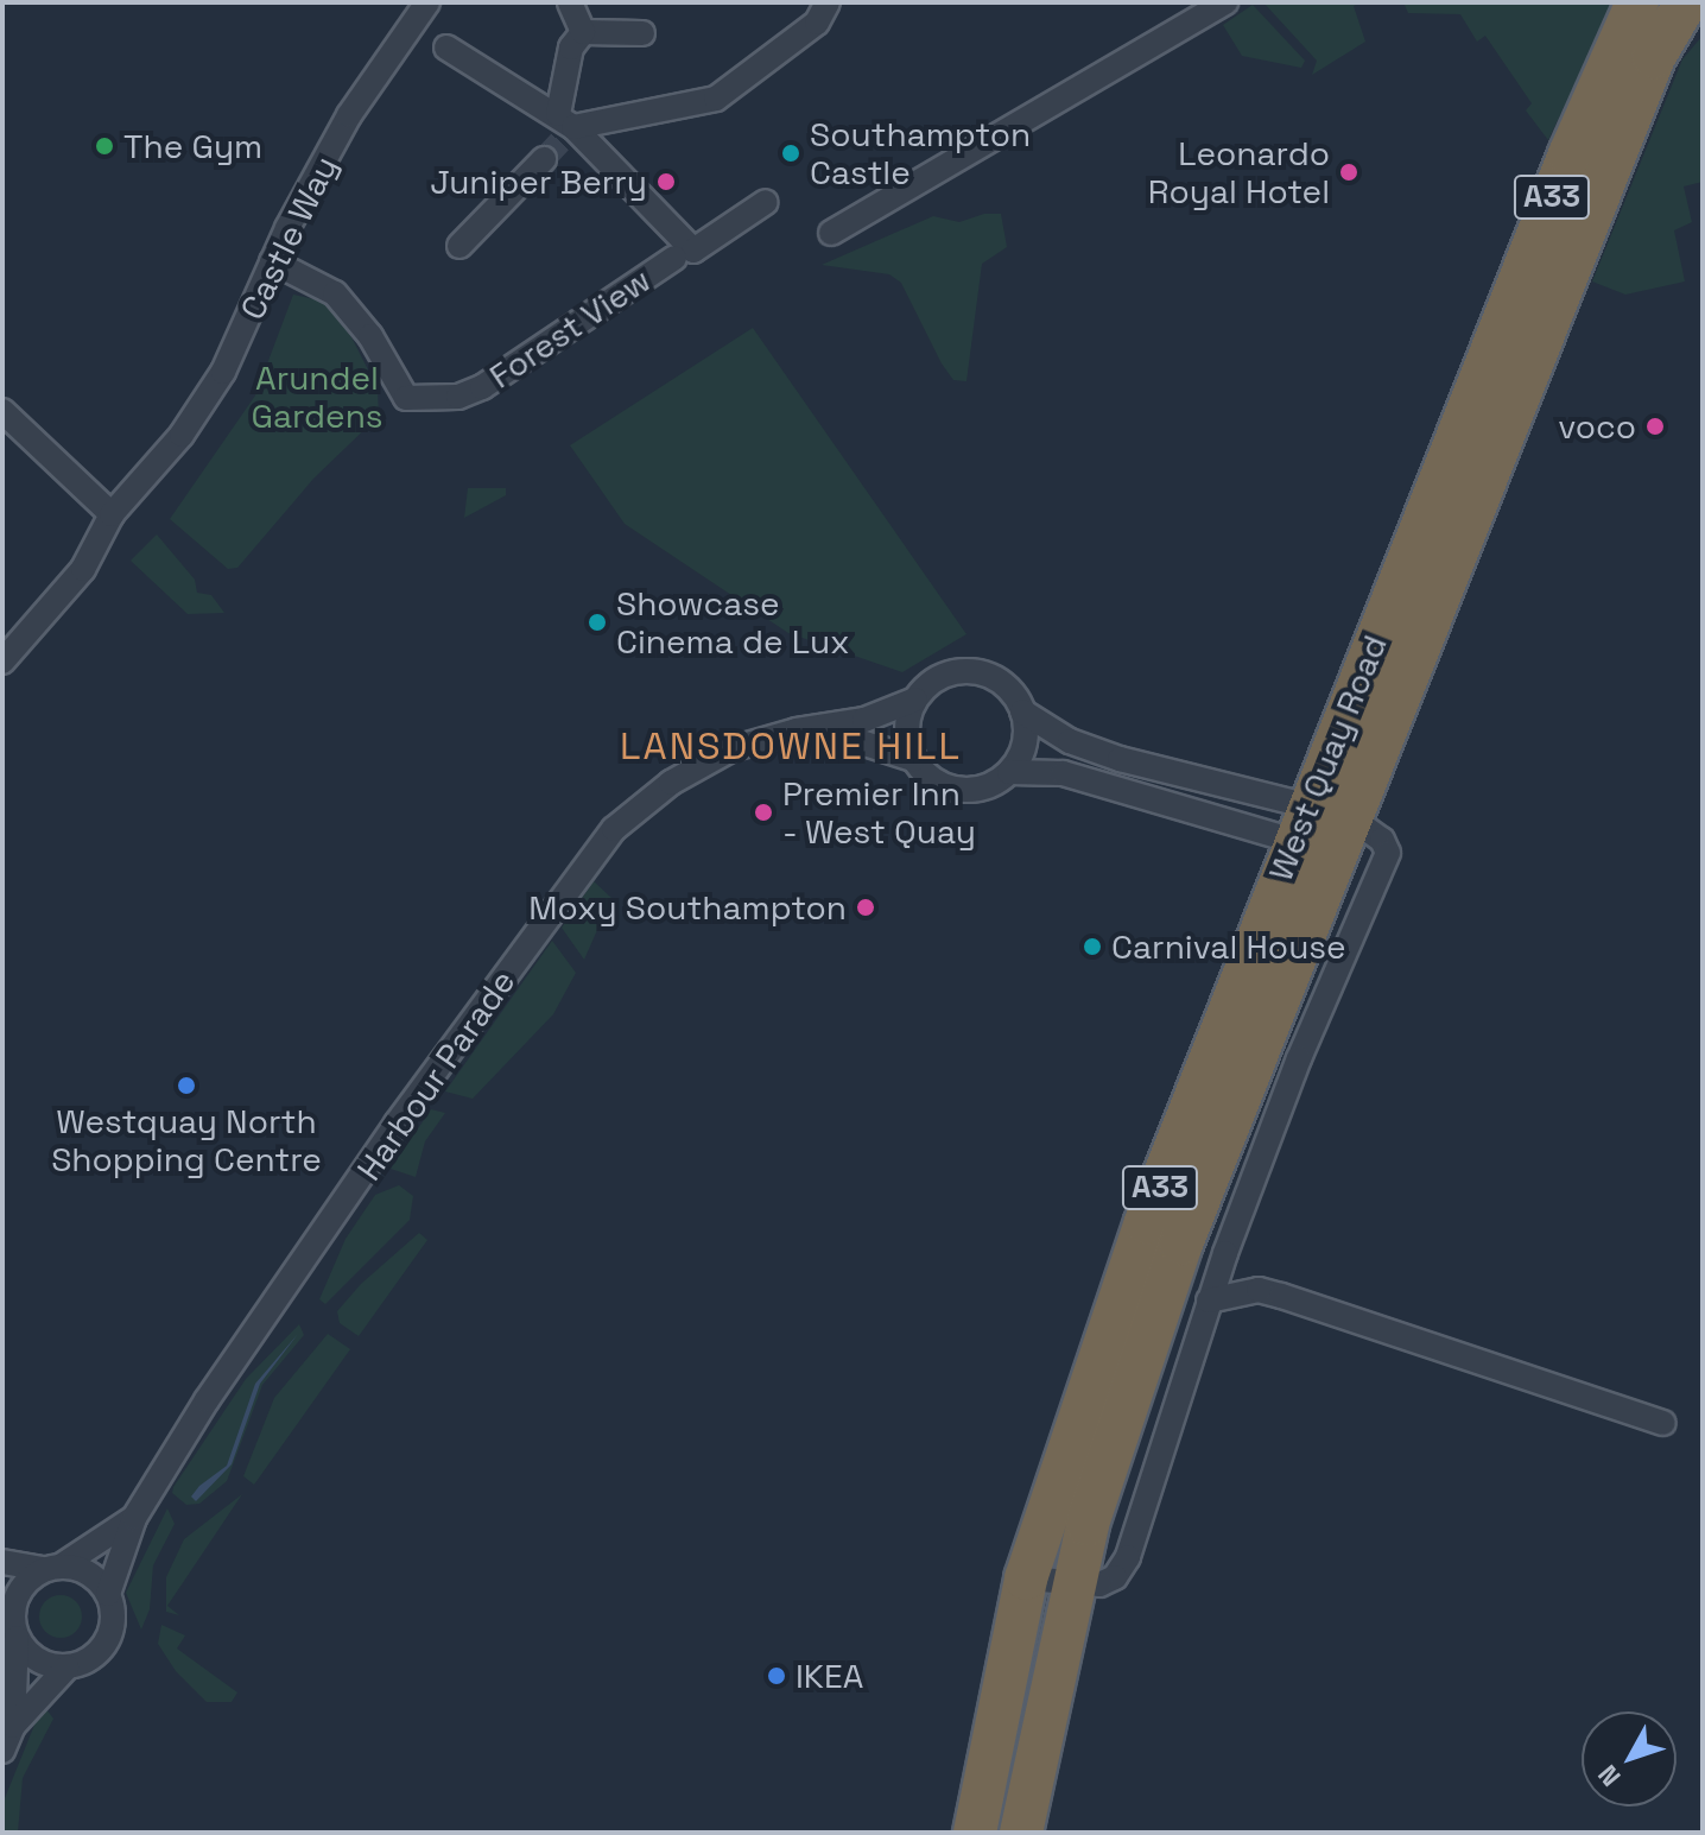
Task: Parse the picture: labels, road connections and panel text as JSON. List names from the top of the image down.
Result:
{
  "streets": {
    "highway": ["A33", "West Quay Road"],
    "street": ["Castle Way", "Forest View", "Harbour Parade"]
  },
  "crossings": [
    ["Castle Way", "Forest View"]
  ],
  "districts": ["LANSDOWNE HILL"],
  "parks": ["Arundel Gardens"],
  "places": [
    "The Gym",
    "Southampton Castle",
    "Leonardo Royal Hotel",
    "Juniper Berry",
    "voco",
    "Showcase Cinema de Lux",
    "Premier Inn - West Quay",
    "Moxy Southampton",
    "Carnival House",
    "Westquay North Shopping Centre",
    "IKEA"
  ],
  "north": "bottom left"
}
